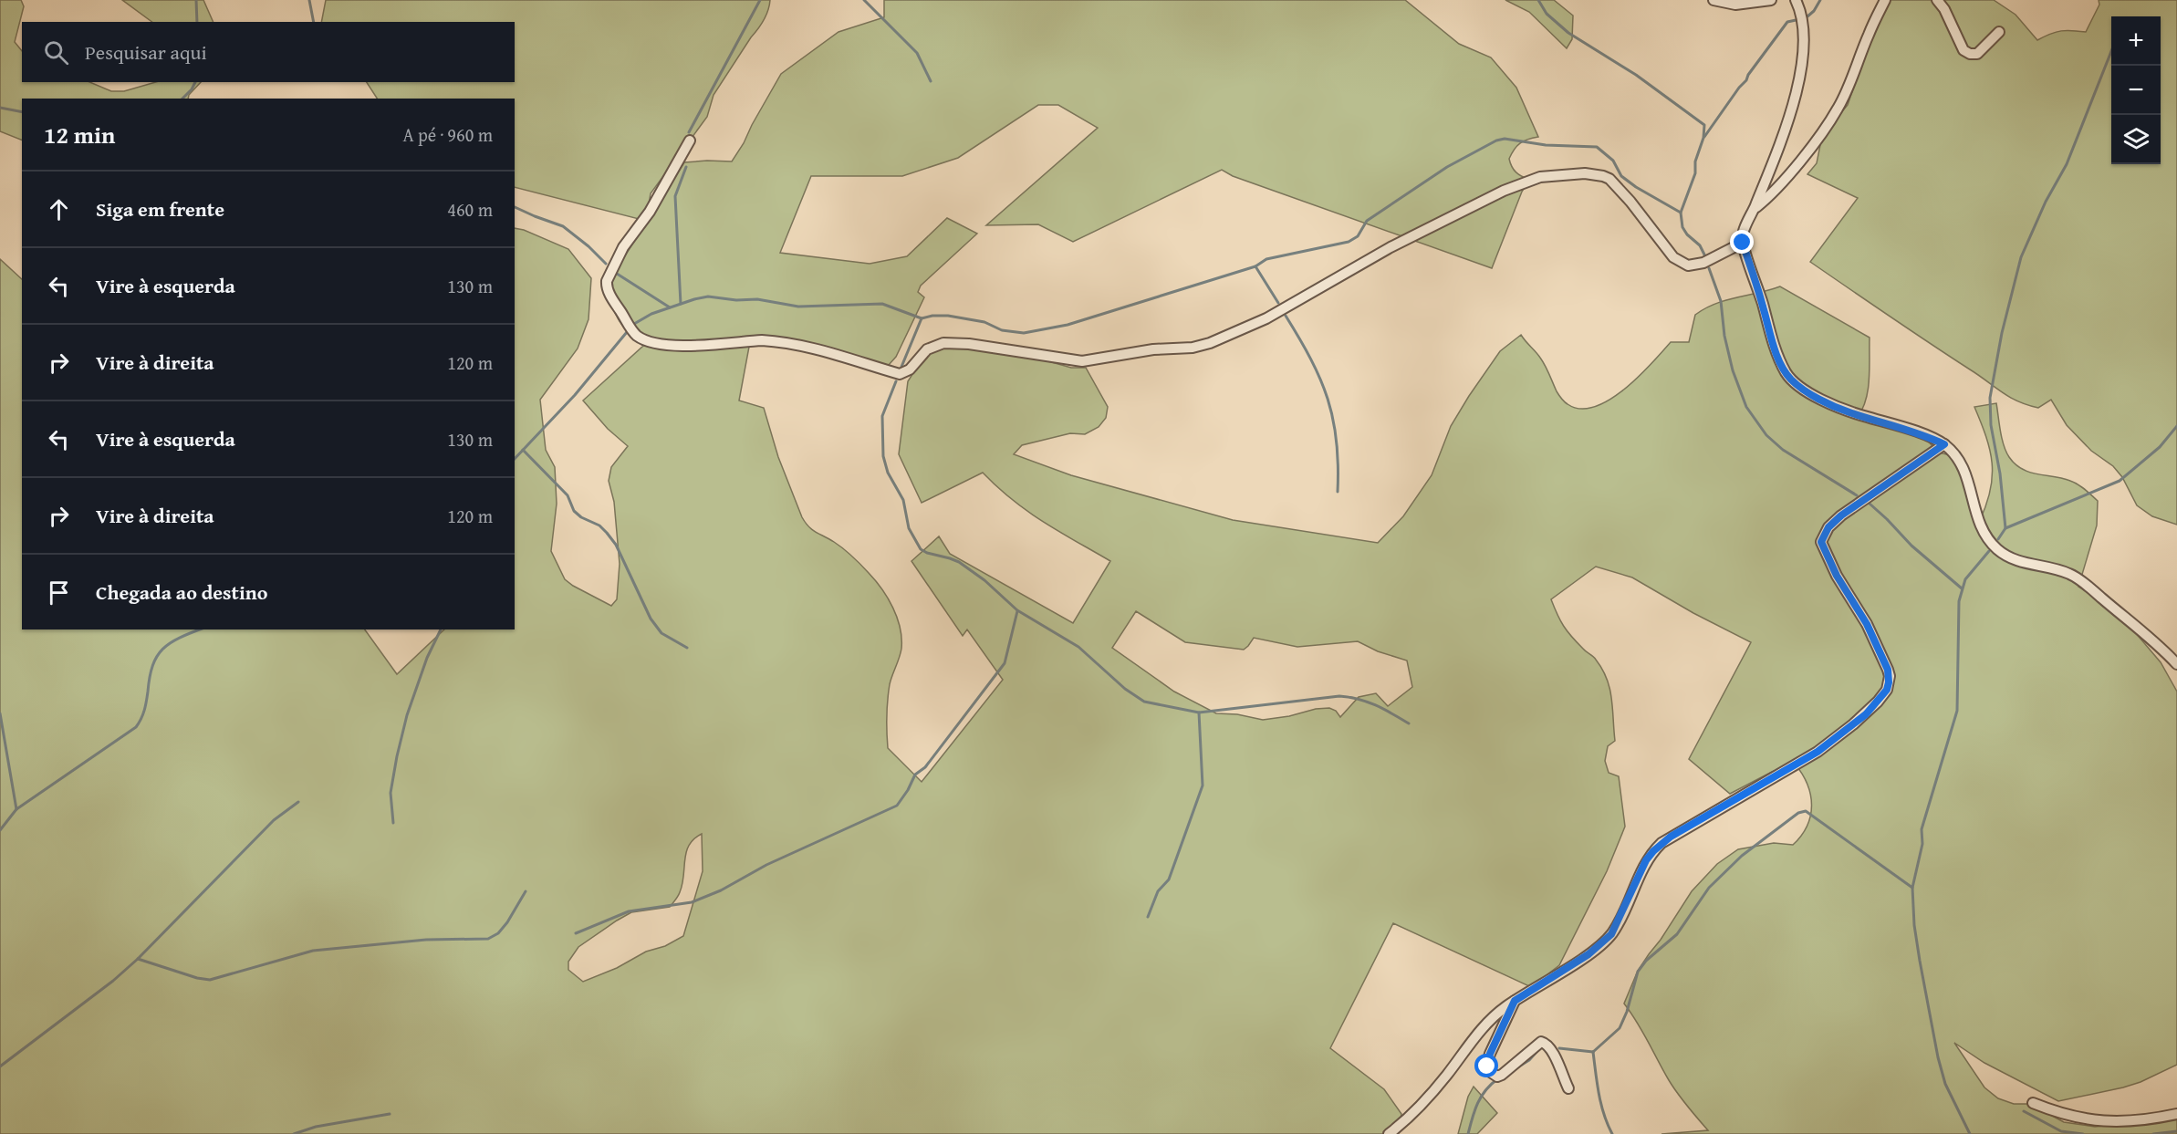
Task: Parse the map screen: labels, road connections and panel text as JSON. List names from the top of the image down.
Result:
{
  "page": {
    "map_buttons": ["+", "−"],
    "search": "Pesquisar aqui",
    "heading": ["12 min", "A pé · 960 m"],
    "list": [
      ["Siga em frente", "460 m"],
      ["Vire à esquerda", "130 m"],
      ["Vire à direita", "120 m"],
      ["Vire à esquerda", "130 m"],
      ["Vire à direita", "120 m"],
      "Chegada ao destino"
    ]
  }
}
